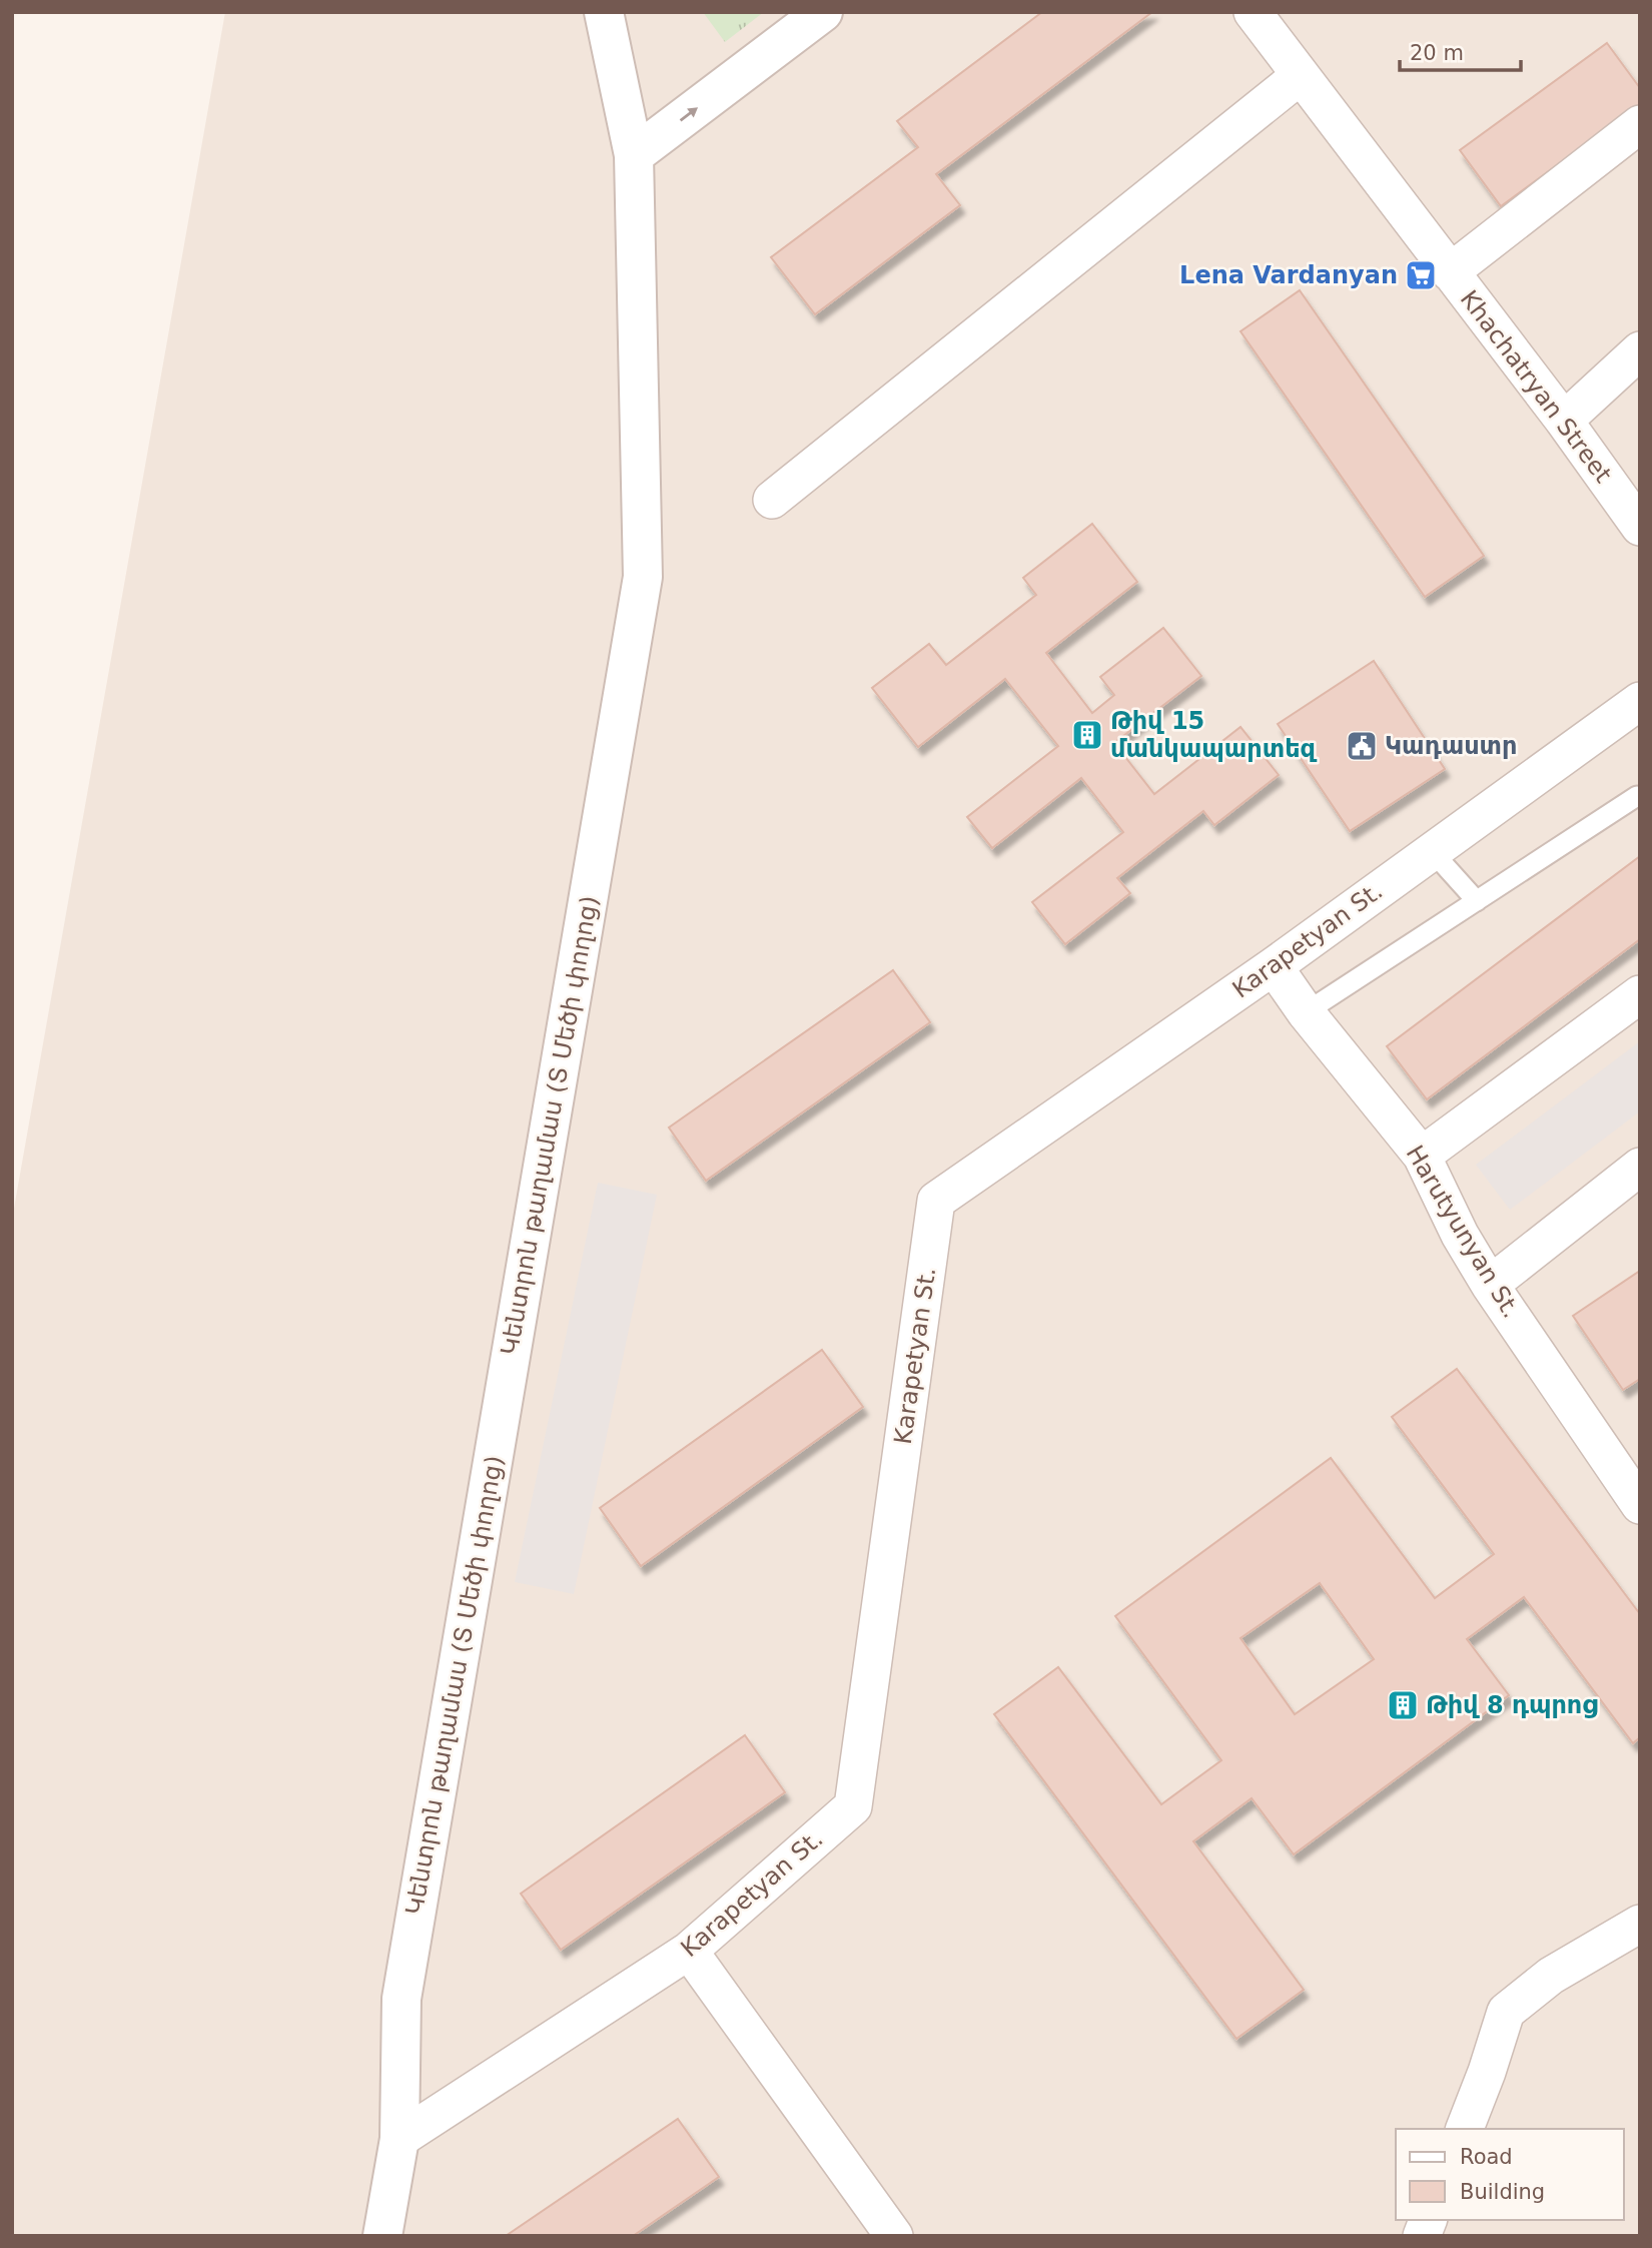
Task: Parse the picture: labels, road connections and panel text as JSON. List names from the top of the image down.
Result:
{
  "streets": {
    "street": [
      "Khachatryan Street",
      "Karapetyan St.",
      "Կենտրոն թաղամաս (Տ Մեծի փողոց)",
      "Harutyunyan St."
    ]
  },
  "crossings": [
    ["Karapetyan St.", "Կենտրոն թաղամաս (Տ Մեծի փողոց)"],
    ["Karapetyan St.", "Harutyunyan St."]
  ],
  "places": {
    "supermarket": ["Lena Vardanyan"],
    "building": ["Թիվ 15 մանկապարտեզ", "Թիվ 8 դպրոց"],
    "public building": ["Կադաստր"]
  },
  "legend": ["Road", "Building"],
  "scale_bar": "20 m"
}
